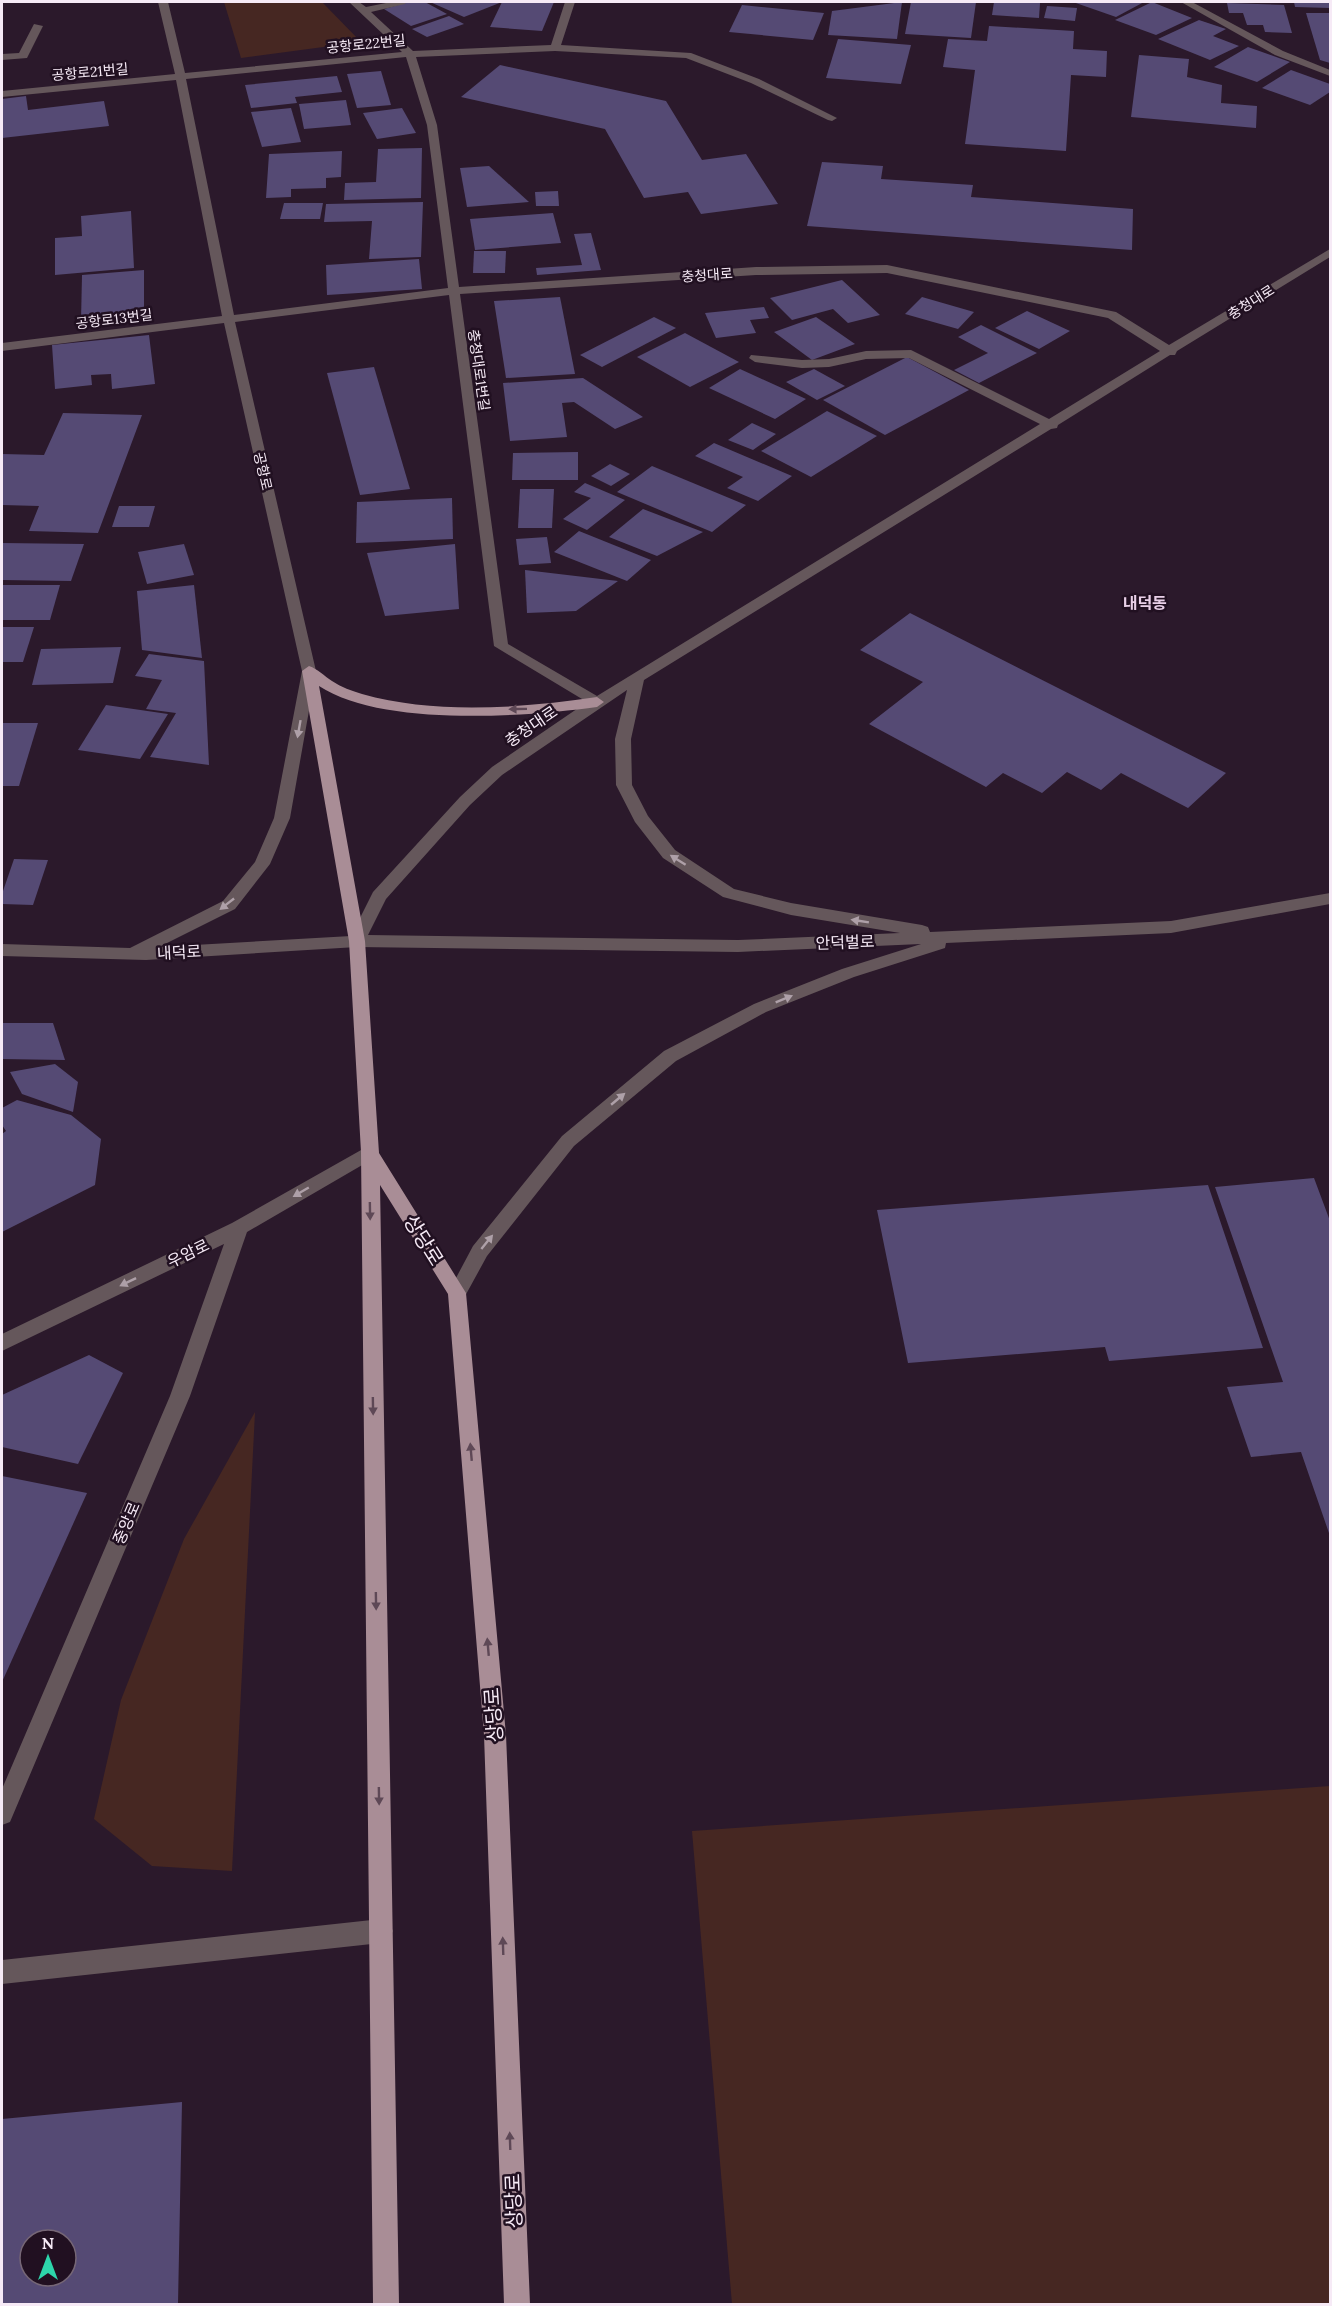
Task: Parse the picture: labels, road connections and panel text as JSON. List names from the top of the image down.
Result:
{
  "streets": {
    "main road": ["공항로", "상당로"],
    "street": [
      "공항로22번길",
      "공항로21번길",
      "충청대로",
      "공항로13번길",
      "충청대로1번길",
      "안덕벌로",
      "내덕로",
      "우암로",
      "중앙로"
    ]
  },
  "crossings": [
    ["공항로22번길", "공항로21번길"],
    ["공항로22번길", "충청대로1번길"],
    ["공항로22번길", "공항로"],
    ["공항로21번길", "공항로"],
    ["충청대로", "공항로13번길"],
    ["충청대로", "충청대로1번길"],
    ["충청대로", "공항로"],
    ["충청대로", "안덕벌로"],
    ["충청대로", "내덕로"],
    ["충청대로", "상당로"],
    ["공항로13번길", "공항로"],
    ["공항로", "안덕벌로"],
    ["공항로", "내덕로"],
    ["공항로", "상당로"],
    ["안덕벌로", "내덕로"],
    ["안덕벌로", "상당로"],
    ["내덕로", "상당로"],
    ["상당로", "우암로"],
    ["우암로", "중앙로"]
  ],
  "one_way": ["우암로"],
  "districts": ["내덕동"],
  "north": "top"
}
